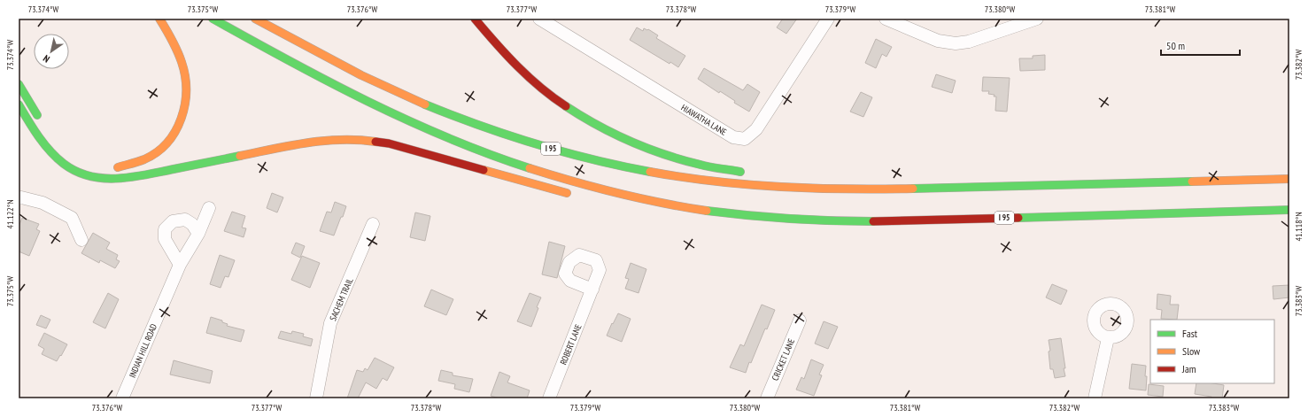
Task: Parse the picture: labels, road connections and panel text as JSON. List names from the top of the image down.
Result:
{
  "streets": {
    "highway": ["I 95"],
    "street": [
      "HIAWATHA LANE",
      "SACHEM TRAIL",
      "ROBERT LANE",
      "INDIAN HILL ROAD",
      "CRICKET LANE"
    ]
  },
  "legend": ["Fast", "Slow", "Jam"],
  "scale_bar": "50 m",
  "north": "bottom left",
  "coordinates": [
    "73.374°W",
    "73.375°W",
    "73.376°W",
    "73.377°W",
    "73.378°W",
    "73.379°W",
    "73.380°W",
    "73.381°W",
    "73.382°W",
    "41.122°N",
    "41.118°N",
    "73.383°W"
  ]
}
